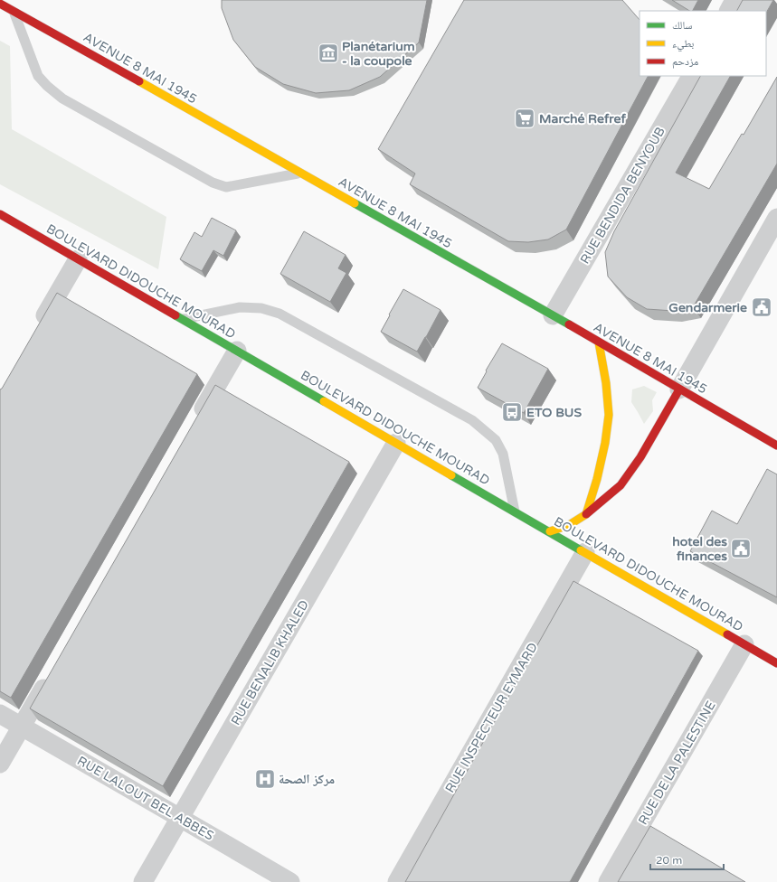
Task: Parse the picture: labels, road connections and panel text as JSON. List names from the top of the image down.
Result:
{
  "streets": {
    "main road": ["AVENUE 8 MAI 1945", "BOULEVARD DIDOUCHE MOURAD"],
    "street": [
      "RUE BENDIDA BENYOUB",
      "RUE BENALIB KHALED",
      "RUE INSPECTEUR EYMARD",
      "RUE DE LA PALESTINE",
      "RUE LALOUT BEL ABBES"
    ]
  },
  "crossings": [
    ["AVENUE 8 MAI 1945", "RUE BENDIDA BENYOUB"],
    ["BOULEVARD DIDOUCHE MOURAD", "RUE BENALIB KHALED"],
    ["BOULEVARD DIDOUCHE MOURAD", "RUE INSPECTEUR EYMARD"],
    ["BOULEVARD DIDOUCHE MOURAD", "RUE DE LA PALESTINE"],
    ["RUE BENALIB KHALED", "RUE LALOUT BEL ABBES"]
  ],
  "places": {
    "museum": ["Planétarium - la coupole"],
    "supermarket": ["Marché Refref"],
    "public building": ["Gendarmerie", "hotel des finances"],
    "bus stop": ["ETO BUS"],
    "hospital": ["مركز الصحة"]
  },
  "legend": ["سالك", "بطيء", "مزدحم"],
  "scale_bar": "20 m"
}
